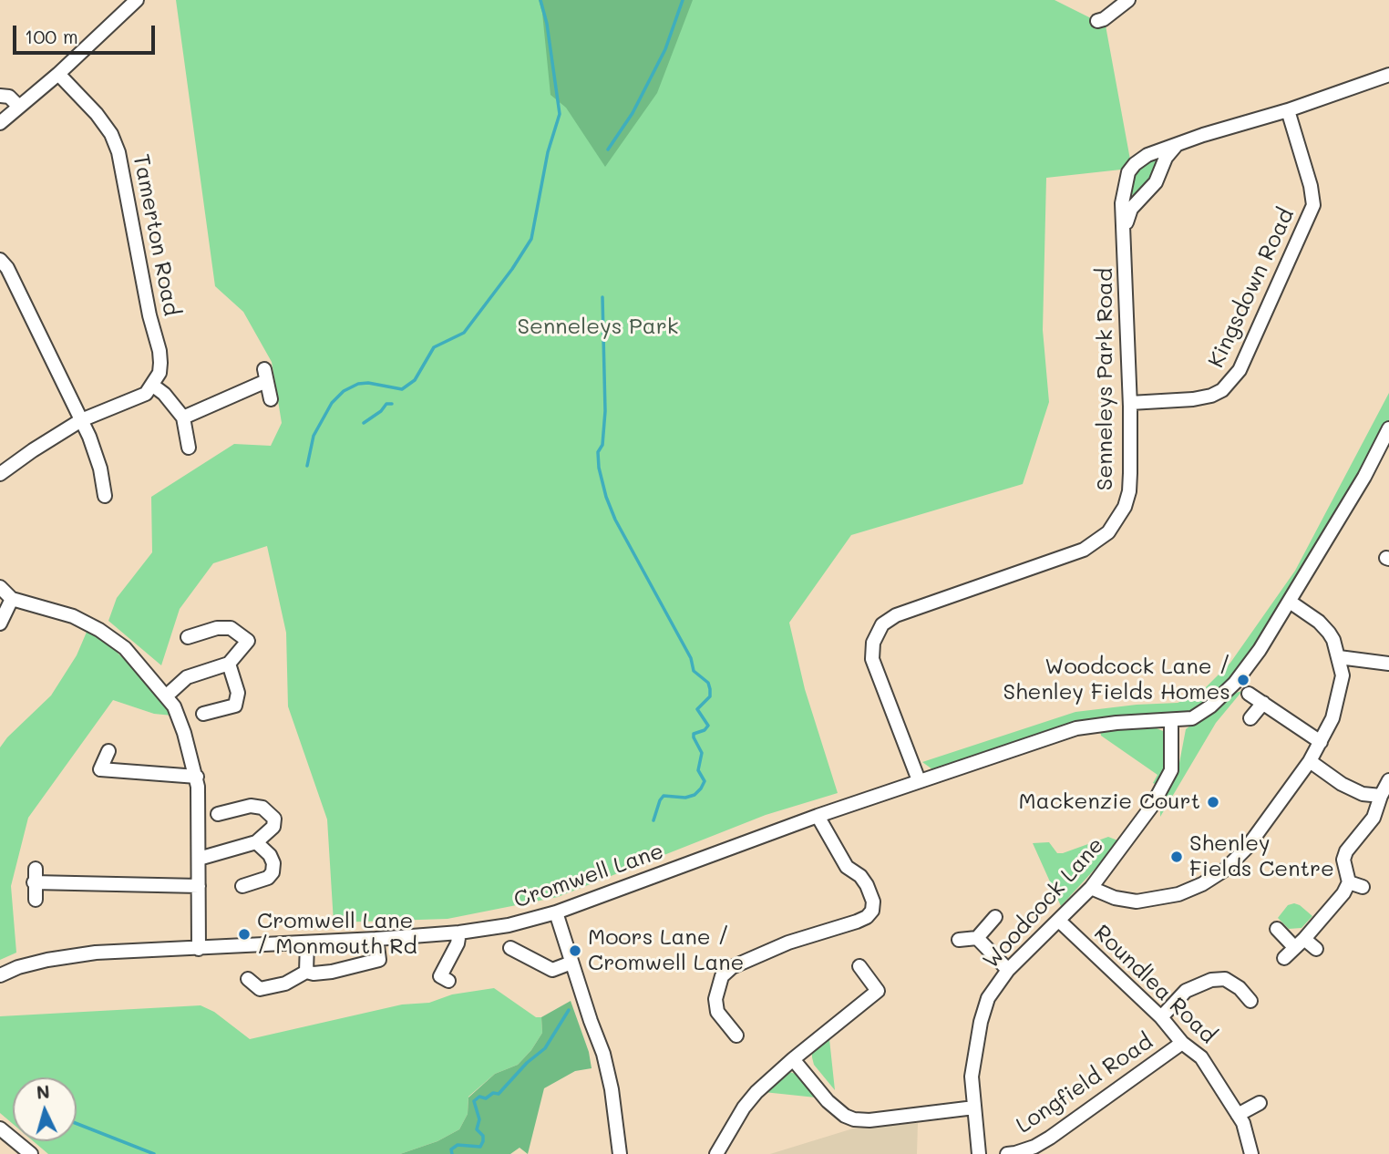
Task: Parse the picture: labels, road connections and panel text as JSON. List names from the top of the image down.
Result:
{
  "streets": {
    "street": [
      "Tamerton Road",
      "Kingsdown Road",
      "Senneleys Park Road",
      "Cromwell Lane",
      "Woodcock Lane",
      "Roundlea Road",
      "Longfield Road"
    ]
  },
  "crossings": [
    ["Kingsdown Road", "Senneleys Park Road"],
    ["Senneleys Park Road", "Cromwell Lane"],
    ["Cromwell Lane", "Woodcock Lane"],
    ["Woodcock Lane", "Roundlea Road"],
    ["Roundlea Road", "Longfield Road"]
  ],
  "parks": ["Senneleys Park"],
  "places": [
    "Woodcock Lane / Shenley Fields Homes",
    "Mackenzie Court",
    "Shenley Fields Centre",
    "Cromwell Lane / Monmouth Rd",
    "Moors Lane / Cromwell Lane"
  ],
  "scale_bar": "100 m",
  "north": "top"
}
